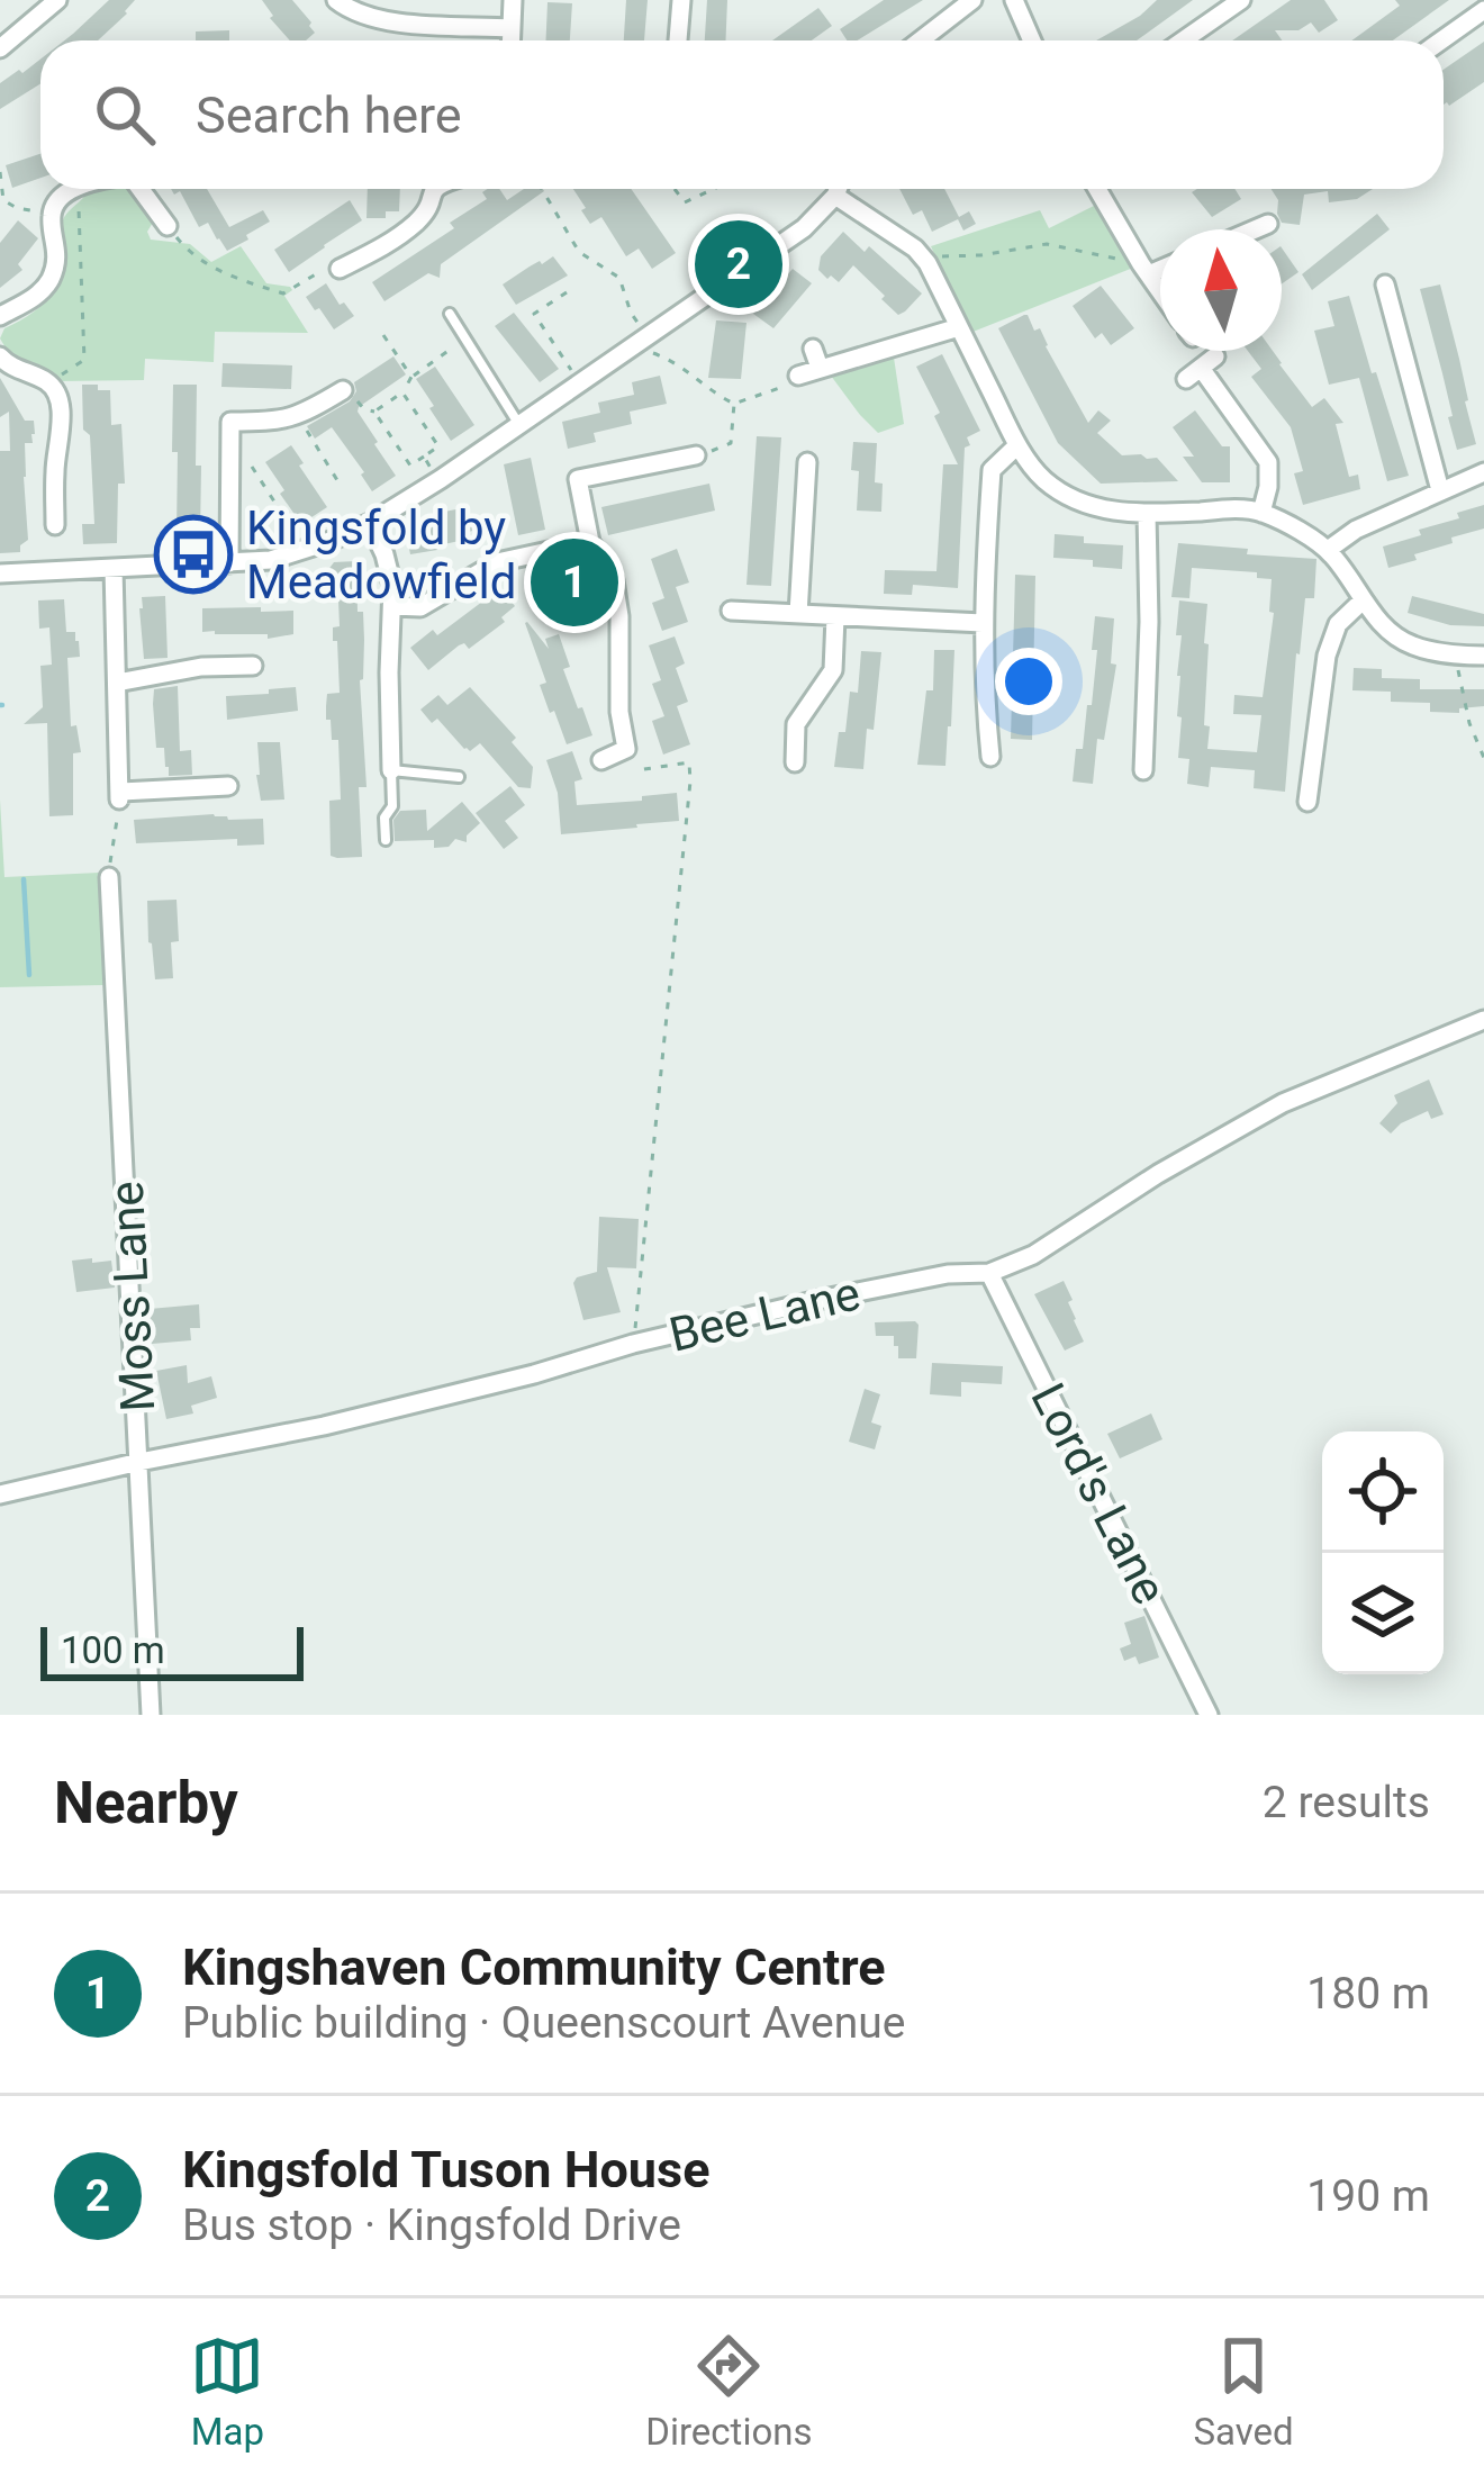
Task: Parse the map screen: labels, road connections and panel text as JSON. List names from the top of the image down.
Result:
{
  "streets": {
    "street": ["Moss Lane", "Bee Lane", "Lord's Lane"]
  },
  "crossings": [
    ["Moss Lane", "Bee Lane"],
    ["Bee Lane", "Lord's Lane"]
  ],
  "places": {
    "bus stop": ["Kingsfold by Meadowfield"]
  },
  "scale_bar": "100 m",
  "north": "top",
  "page": {
    "search": "Search here",
    "pins": ["2", "1"],
    "scale": "100 m",
    "heading": ["Nearby", "2 results"],
    "list": [
      {
        "mark": "1",
        "name": "Kingshaven Community Centre",
        "note": "Public building · Queenscourt Avenue",
        "value": "180 m"
      },
      {
        "mark": "2",
        "name": "Kingsfold Tuson House",
        "note": "Bus stop · Kingsfold Drive",
        "value": "190 m"
      }
    ],
    "nav": ["Map", "Directions", "Saved"]
  }
}
